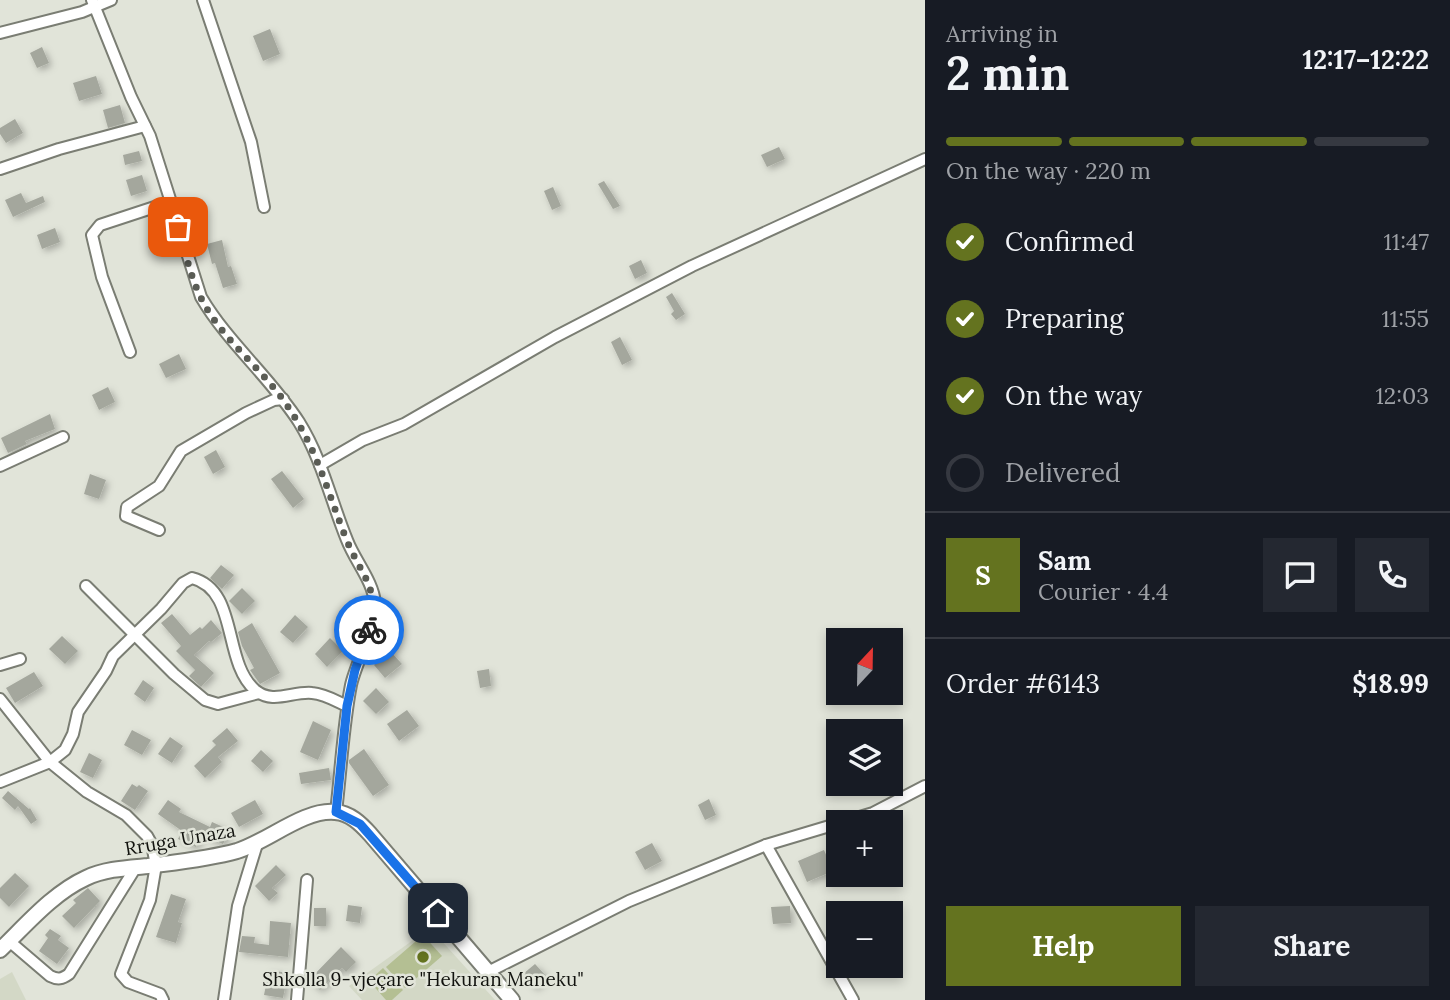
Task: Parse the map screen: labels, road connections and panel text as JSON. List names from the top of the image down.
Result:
{
  "streets": {
    "main road": ["Rruga Unaza"]
  },
  "places": ["Shkolla 9-vjeçare \"Hekuran Maneku\""],
  "north": "top",
  "page": {
    "heading": ["2 min", "Arriving in", "12:17–12:22"],
    "panel": [
      "Sam",
      "Courier · 4.4",
      "Order #6143",
      "$18.99"
    ],
    "bar": "On the way · 220 m",
    "list": [
      ["Confirmed", "11:47"],
      ["Preparing", "11:55"],
      ["On the way", "12:03"],
      "Delivered"
    ],
    "round": "S",
    "map_buttons": ["+", "−"],
    "buttons": ["Help", "Share"]
  }
}
